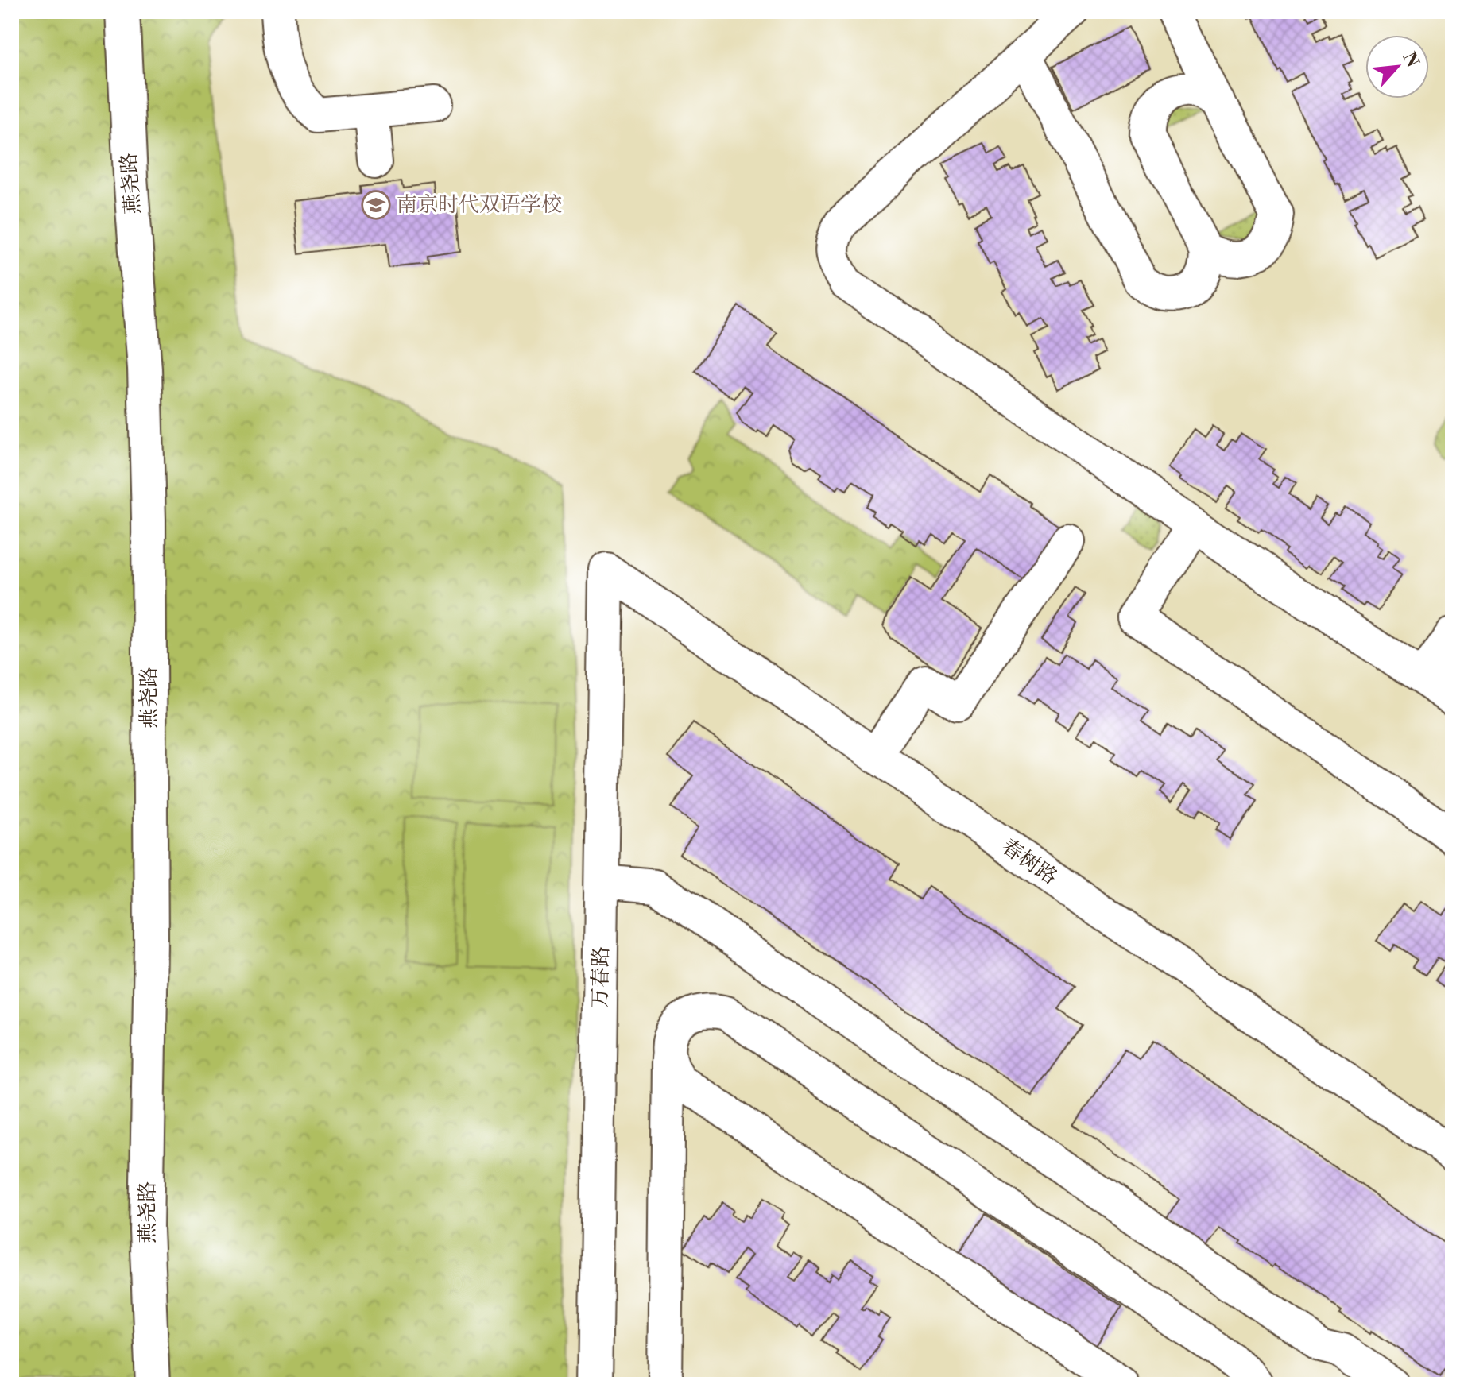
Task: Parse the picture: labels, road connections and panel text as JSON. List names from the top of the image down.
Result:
{
  "streets": {
    "street": ["燕尧路", "春树路", "万春路"]
  },
  "crossings": [
    ["春树路", "万春路"]
  ],
  "places": {
    "school or university": ["南京时代双语学校"]
  },
  "north": "top right"
}
